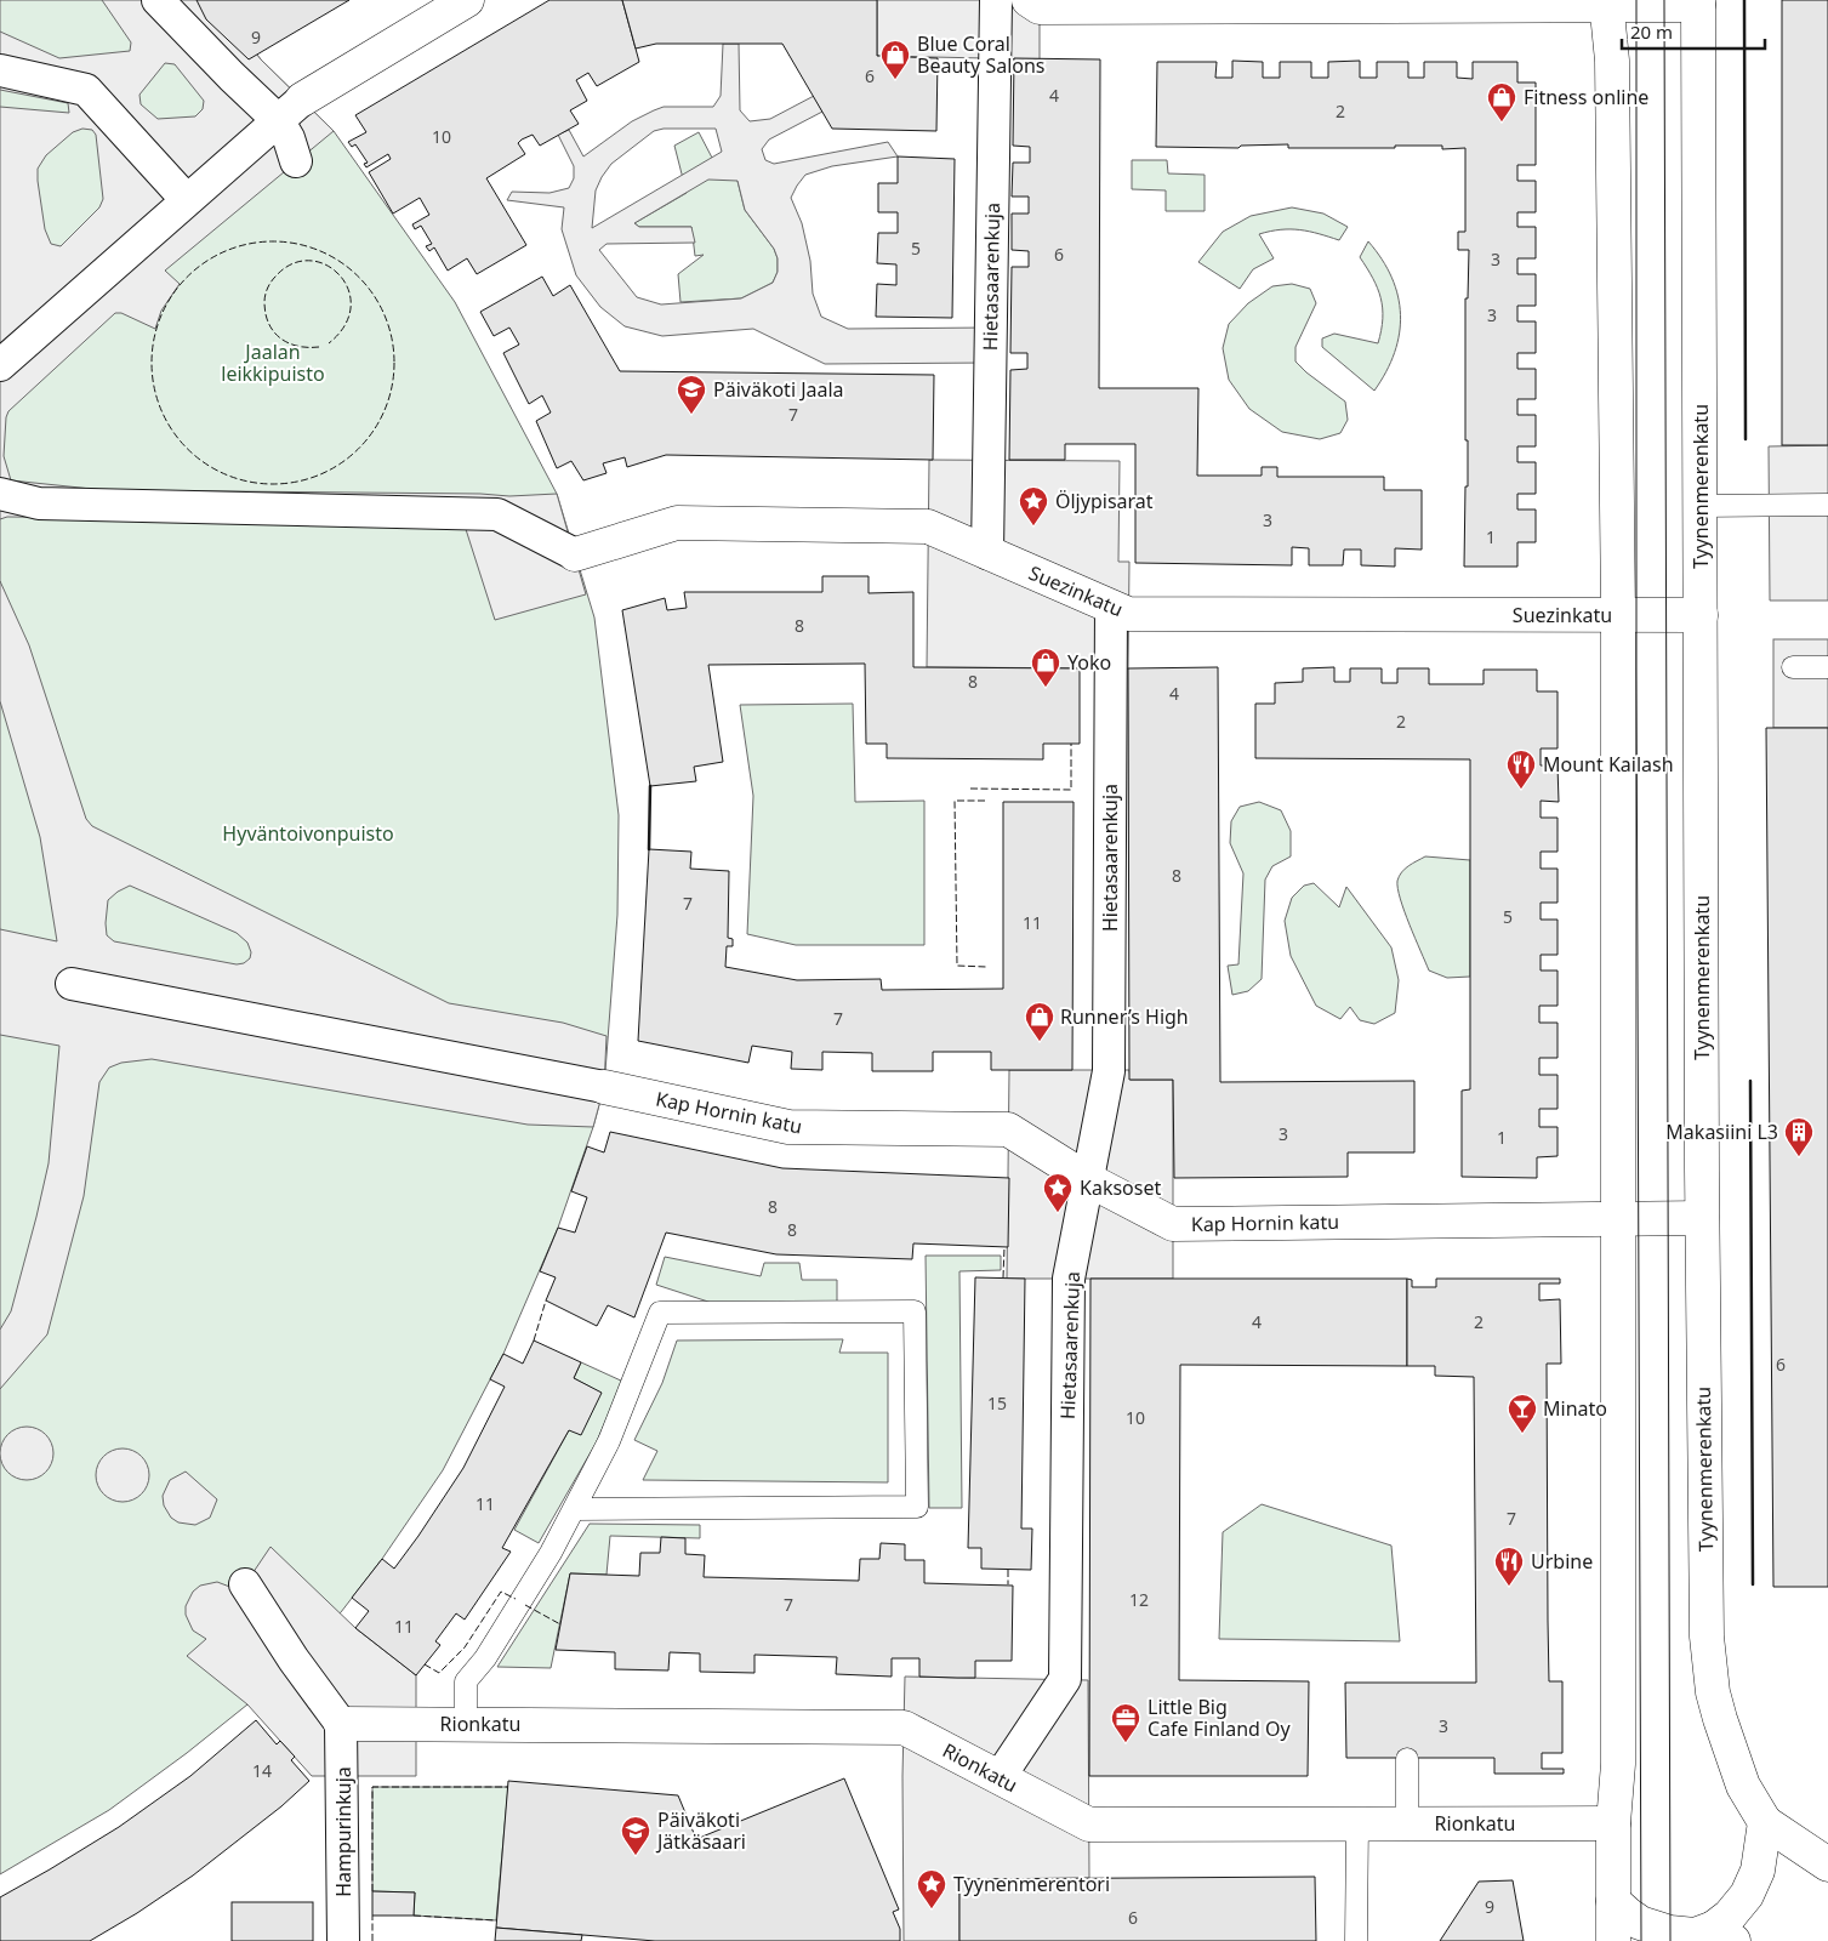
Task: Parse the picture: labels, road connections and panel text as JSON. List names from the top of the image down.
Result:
{
  "streets": {
    "street": [
      "Hietasaarenkuja",
      "Tyynenmerenkatu",
      "Suezinkatu",
      "Kap Hornin katu",
      "Rionkatu",
      "Hampurinkuja"
    ]
  },
  "crossings": [
    ["Hietasaarenkuja", "Suezinkatu"],
    ["Hietasaarenkuja", "Kap Hornin katu"],
    ["Hietasaarenkuja", "Rionkatu"],
    ["Tyynenmerenkatu", "Suezinkatu"],
    ["Tyynenmerenkatu", "Kap Hornin katu"],
    ["Rionkatu", "Hampurinkuja"]
  ],
  "parks": ["Jaalan leikkipuisto", "Hyväntoivonpuisto"],
  "places": {
    "shop": [
      "Blue Coral Beauty Salons",
      "Fitness online",
      "Yoko",
      "Runner’s High"
    ],
    "school or university": ["Päiväkoti Jaala", "Päiväkoti Jätkäsaari"],
    "place": ["Öljypisarat", "Kaksoset", "Tyynenmerentori"],
    "restaurant": ["Mount Kailash", "Urbine"],
    "building": ["Makasiini L3"],
    "bar": ["Minato"],
    "office": ["Little Big Cafe Finland Oy"]
  },
  "house_numbers": [
    "9",
    "6",
    "4",
    "2",
    "10",
    "5",
    "6",
    "3",
    "3",
    "7",
    "3",
    "1",
    "8",
    "8",
    "4",
    "2",
    "8",
    "7",
    "5",
    "11",
    "7",
    "3",
    "1",
    "8",
    "8",
    "4",
    "2",
    "6",
    "15",
    "10",
    "11",
    "7",
    "12",
    "7",
    "11",
    "3",
    "14",
    "9",
    "6"
  ],
  "scale_bar": "20 m"
}
